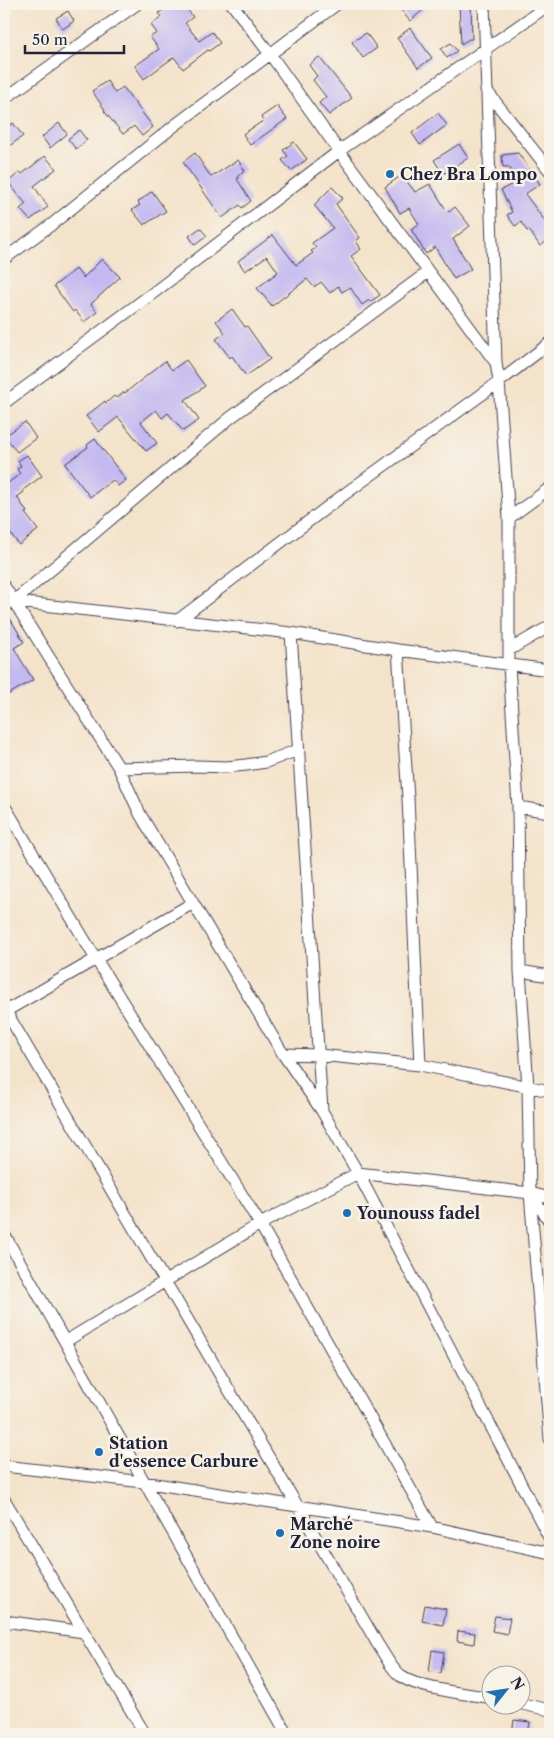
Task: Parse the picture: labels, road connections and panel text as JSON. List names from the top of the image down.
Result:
{
  "places": [
    "Chez Bra Lompo",
    "Younouss fadel",
    "Station d'essence Carbure",
    "Marché Zone noire"
  ],
  "scale_bar": "50 m",
  "north": "top right"
}
